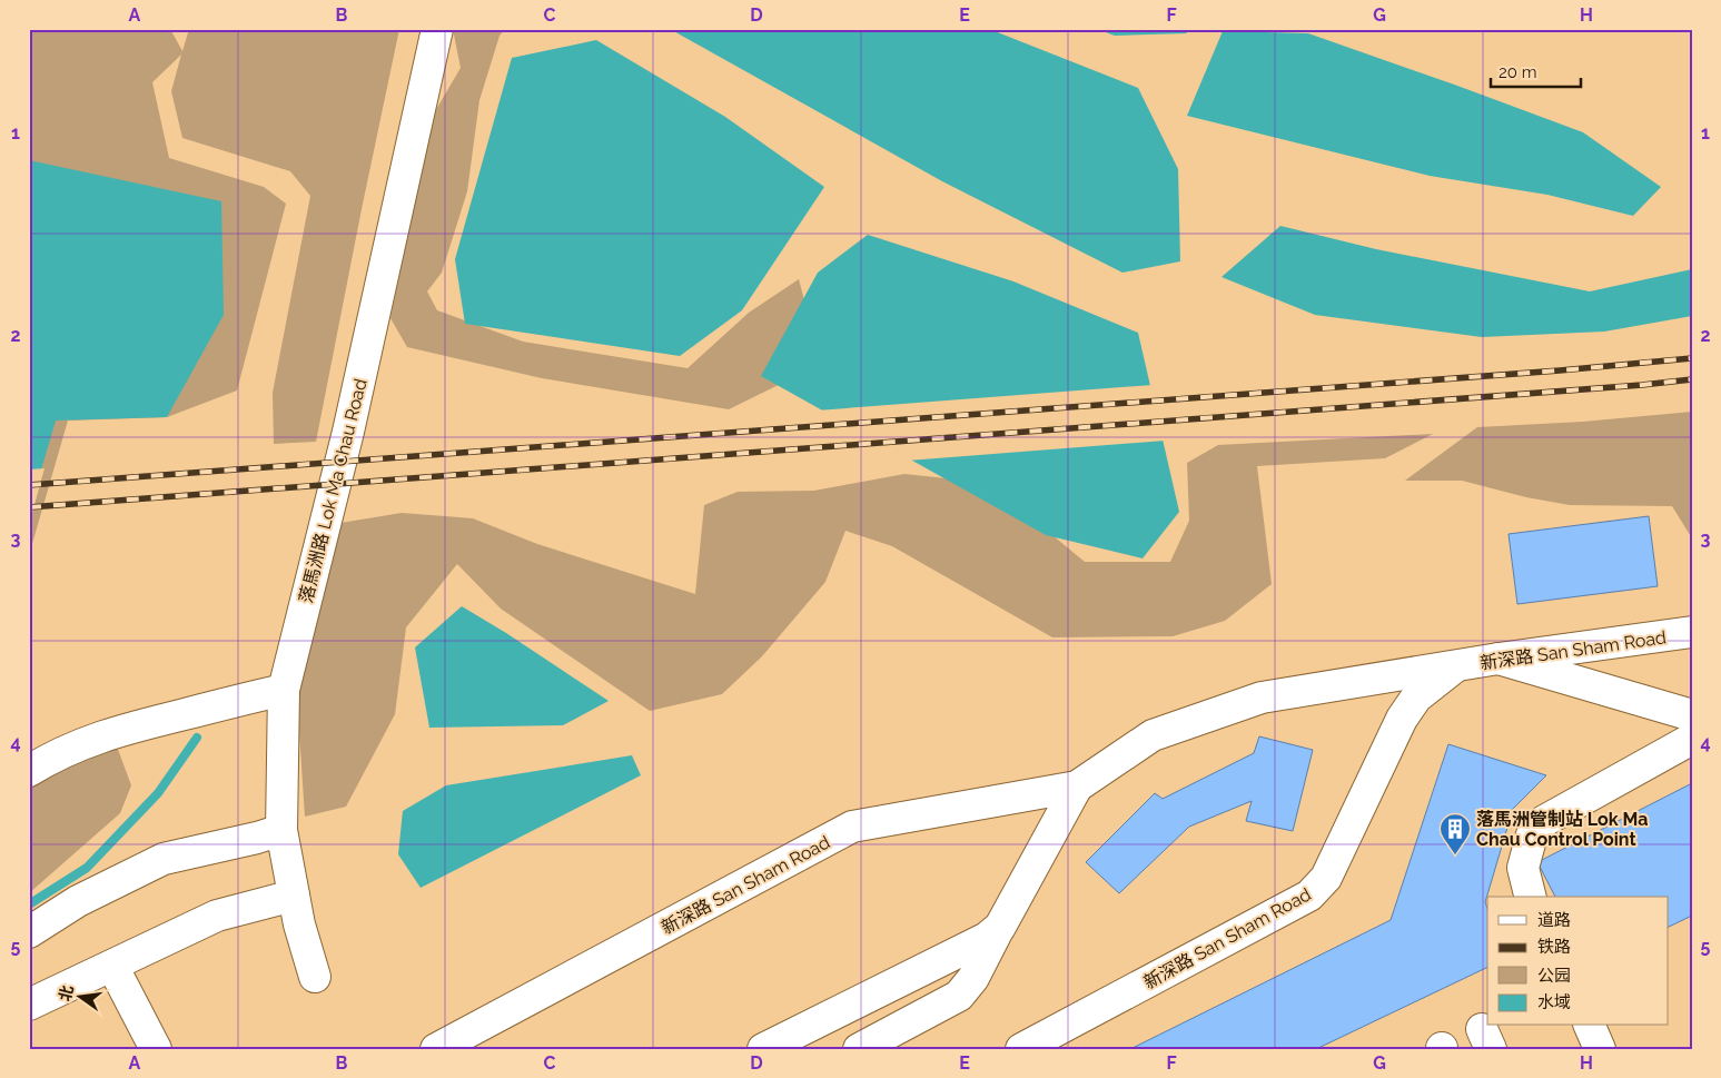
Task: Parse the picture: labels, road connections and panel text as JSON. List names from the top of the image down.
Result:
{
  "streets": {
    "main road": ["落馬洲路 Lok Ma Chau Road", "新深路 San Sham Road"]
  },
  "places": {
    "building": ["落馬洲管制站 Lok Ma Chau Control Point"]
  },
  "legend": [
    "道路",
    "铁路",
    "公园",
    "水域"
  ],
  "scale_bar": "20 m",
  "north": "left",
  "grid": {
    "columns": [
      "A",
      "B",
      "C",
      "D",
      "E",
      "F",
      "G",
      "H"
    ],
    "rows": [
      "1",
      "2",
      "3",
      "4",
      "5"
    ]
  }
}
